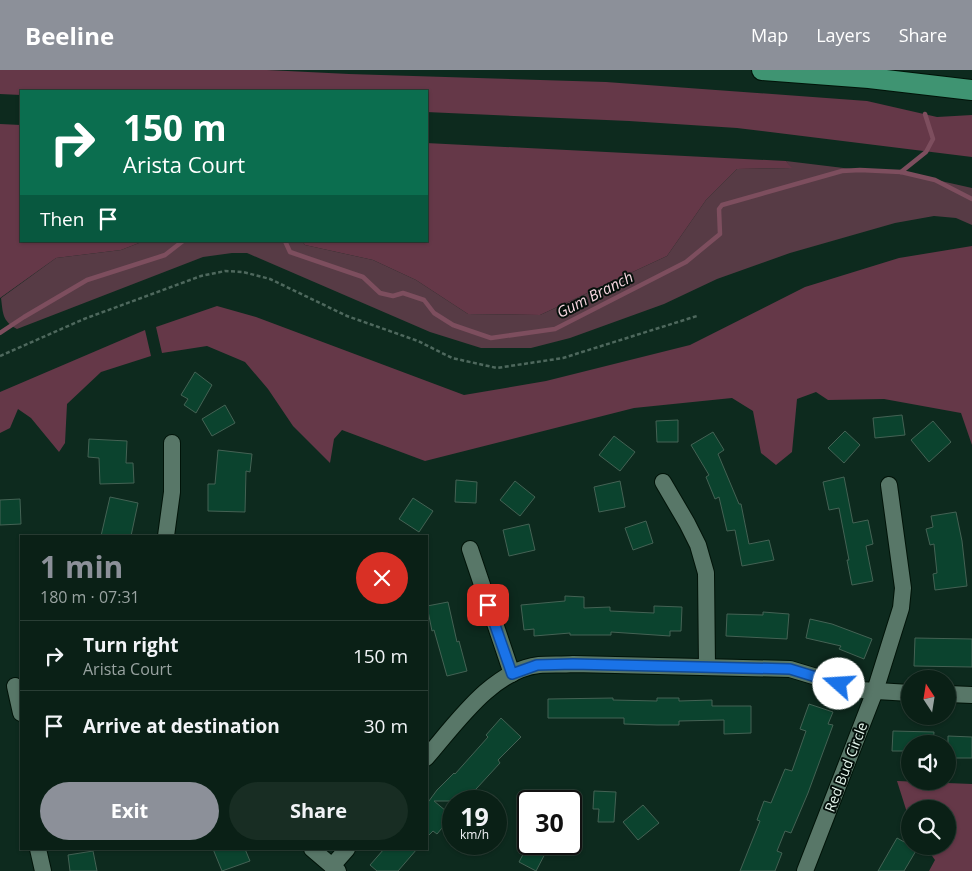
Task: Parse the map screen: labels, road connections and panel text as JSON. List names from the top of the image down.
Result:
{
  "streets": {
    "street": ["Red Bud Circle"]
  },
  "water": ["Gum Branch"],
  "north": "top",
  "page": {
    "header": "Beeline",
    "nav": ["Map", "Layers", "Share"],
    "turn": ["150 m", "Arista Court"],
    "then": "Then",
    "heading": ["1 min", "180 m · 07:31"],
    "list": [
      {
        "name": "Turn right",
        "note": "Arista Court",
        "value": "150 m"
      },
      {
        "name": "Arrive at destination",
        "value": "30 m"
      }
    ],
    "buttons": ["Exit", "Share"],
    "speed": "19 km/h",
    "limit": "30"
  }
}
